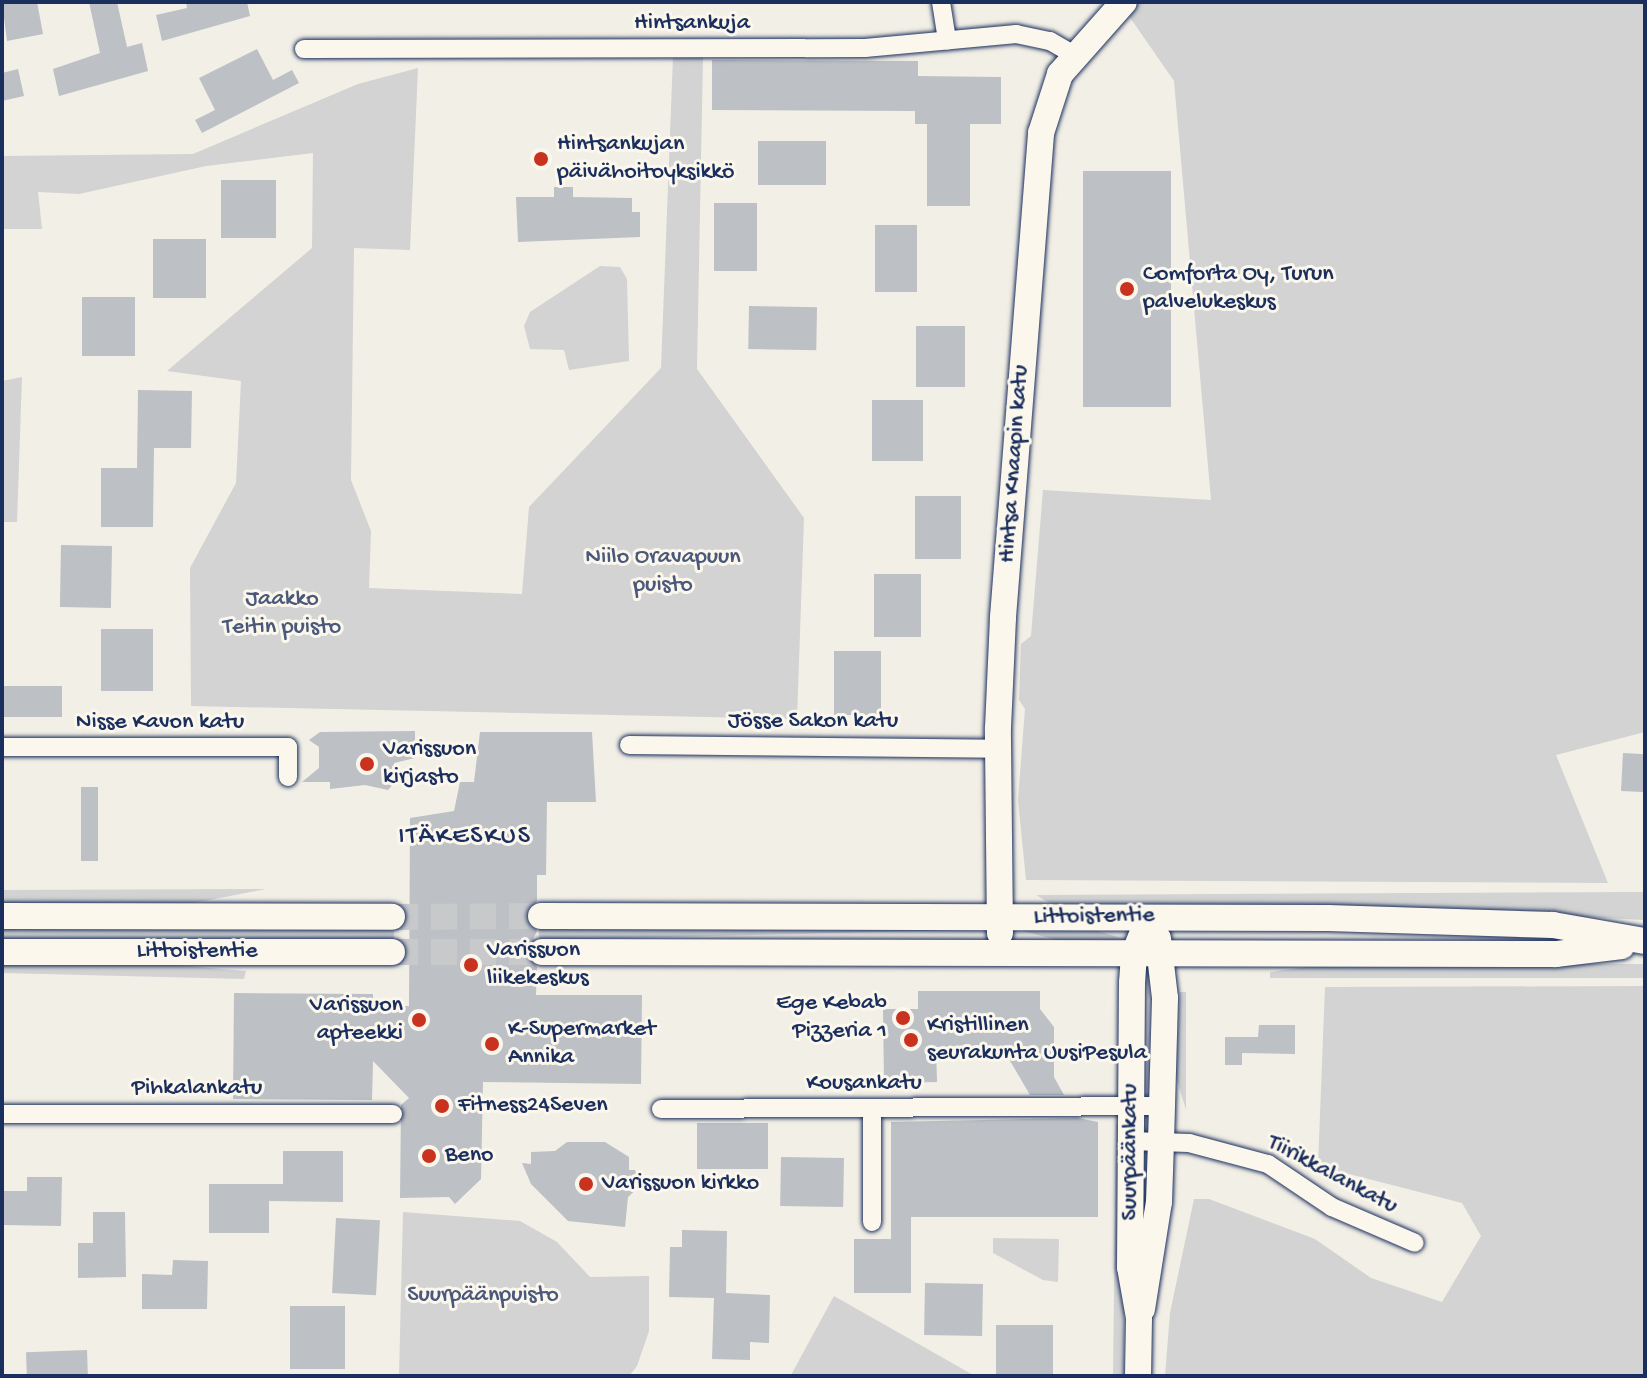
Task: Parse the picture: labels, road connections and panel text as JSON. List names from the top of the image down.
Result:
{
  "streets": {
    "main road": ["Hintsa Knaapin katu", "Littoistentie", "Suurpäänkatu"],
    "street": [
      "Hintsankuja",
      "Jösse Sakon katu",
      "Nisse Kavon katu",
      "Kousankatu",
      "Pihkalankatu",
      "Tiirikkalankatu"
    ]
  },
  "crossings": [
    ["Hintsankuja", "Hintsa Knaapin katu"],
    ["Hintsa Knaapin katu", "Jösse Sakon katu"],
    ["Hintsa Knaapin katu", "Littoistentie"],
    ["Littoistentie", "Suurpäänkatu"],
    ["Kousankatu", "Suurpäänkatu"],
    ["Suurpäänkatu", "Tiirikkalankatu"]
  ],
  "districts": ["ITÄKESKUS"],
  "parks": ["Niilo Oravapuun puisto", "Jaakko Teitin puisto", "Suurpäänpuisto"],
  "places": [
    "Hintsankujan päivähoitoyksikkö",
    "Comforta Oy, Turun palvelukeskus",
    "Varissuon kirjasto",
    "Varissuon liikekeskus",
    "Ege Kebab Pizzeria 1",
    "Varissuon apteekki",
    "Kristillinen seurakunta UusiPesula",
    "K-Supermarket Annika",
    "Fitness24Seven",
    "Beno",
    "Varissuon kirkko"
  ]
}
